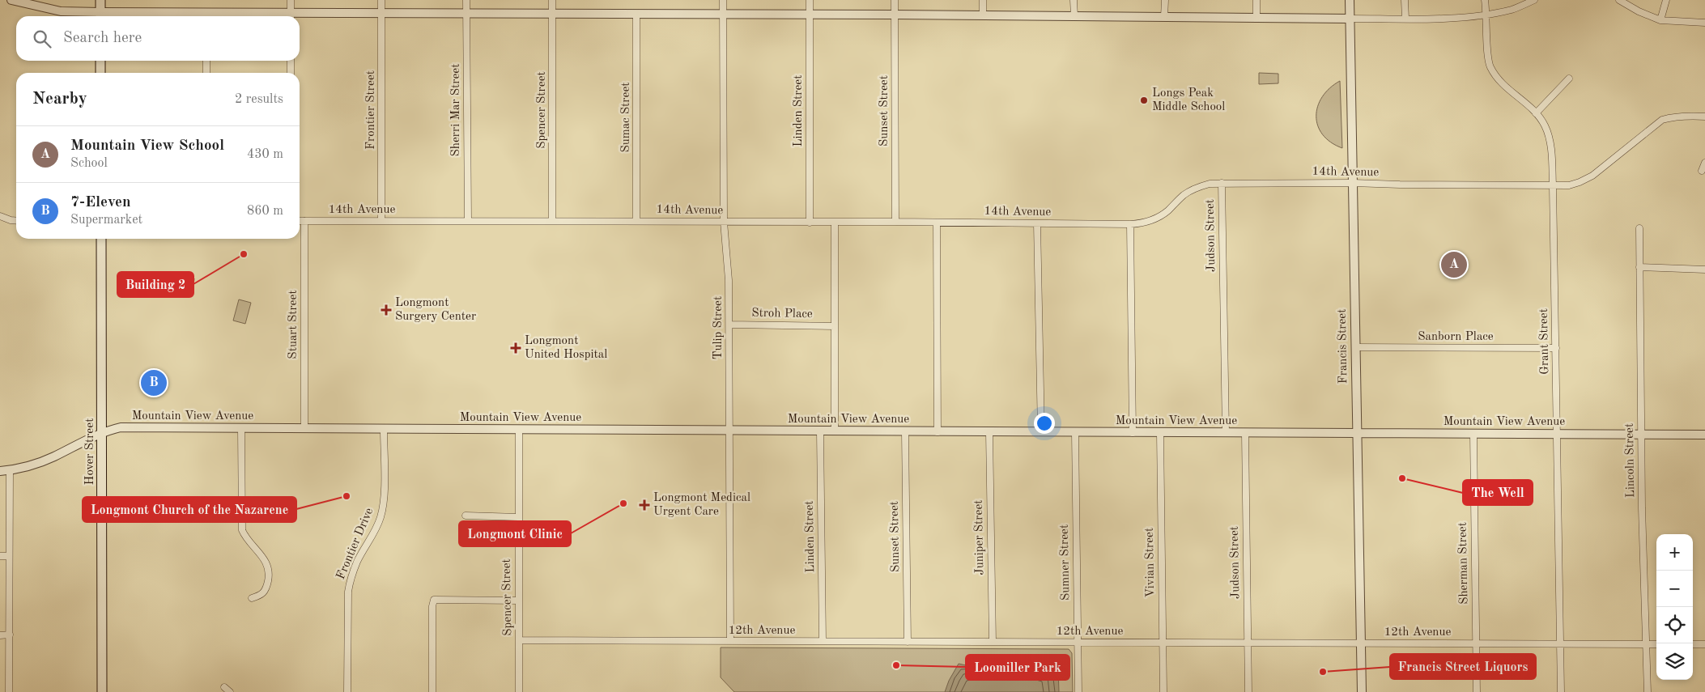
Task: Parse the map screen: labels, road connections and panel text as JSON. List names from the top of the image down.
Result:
{
  "streets": {
    "main road": ["Hover Street"],
    "street": [
      "Frontier Street",
      "Sherri Mar Street",
      "Spencer Street",
      "Linden Street",
      "Sunset Street",
      "Sumac Street",
      "14th Avenue",
      "Judson Street",
      "Stroh Place",
      "Stuart Street",
      "Tulip Street",
      "Sanborn Place",
      "Grant Street",
      "Francis Street",
      "Mountain View Avenue",
      "Lincoln Street",
      "Juniper Street",
      "Frontier Drive",
      "Sumner Street",
      "Vivian Street",
      "Sherman Street",
      "12th Avenue"
    ]
  },
  "crossings": [
    ["Frontier Street", "14th Avenue"],
    ["Sherri Mar Street", "14th Avenue"],
    ["Spencer Street", "14th Avenue"],
    ["Spencer Street", "Mountain View Avenue"],
    ["Spencer Street", "12th Avenue"],
    ["Linden Street", "14th Avenue"],
    ["Linden Street", "Mountain View Avenue"],
    ["Linden Street", "12th Avenue"],
    ["Sunset Street", "14th Avenue"],
    ["Sunset Street", "Mountain View Avenue"],
    ["Sunset Street", "12th Avenue"],
    ["Sumac Street", "14th Avenue"],
    ["14th Avenue", "Judson Street"],
    ["14th Avenue", "Stuart Street"],
    ["14th Avenue", "Tulip Street"],
    ["14th Avenue", "Grant Street"],
    ["14th Avenue", "Francis Street"],
    ["Judson Street", "Mountain View Avenue"],
    ["Judson Street", "12th Avenue"],
    ["Stroh Place", "Tulip Street"],
    ["Stuart Street", "Mountain View Avenue"],
    ["Tulip Street", "Mountain View Avenue"],
    ["Tulip Street", "12th Avenue"],
    ["Sanborn Place", "Grant Street"],
    ["Sanborn Place", "Francis Street"],
    ["Grant Street", "Mountain View Avenue"],
    ["Grant Street", "12th Avenue"],
    ["Francis Street", "Mountain View Avenue"],
    ["Francis Street", "12th Avenue"],
    ["Mountain View Avenue", "Hover Street"],
    ["Mountain View Avenue", "Lincoln Street"],
    ["Mountain View Avenue", "Juniper Street"],
    ["Mountain View Avenue", "Frontier Drive"],
    ["Mountain View Avenue", "Sumner Street"],
    ["Mountain View Avenue", "Vivian Street"],
    ["Mountain View Avenue", "Sherman Street"],
    ["Lincoln Street", "12th Avenue"],
    ["Juniper Street", "12th Avenue"],
    ["Sumner Street", "12th Avenue"],
    ["Vivian Street", "12th Avenue"],
    ["Sherman Street", "12th Avenue"]
  ],
  "places": {
    "other": [
      "Longs Peak Middle School",
      "Building 2",
      "The Well",
      "Longmont Church of the Nazarene",
      "Longmont Clinic",
      "Loomiller Park",
      "Francis Street Liquors"
    ],
    "health": ["Longmont Surgery Center", "Longmont United Hospital", "Longmont Medical Urgent Care"]
  },
  "page": {
    "search": "Search here",
    "heading": ["Nearby", "2 results"],
    "list": [
      {
        "mark": "A",
        "name": "Mountain View School",
        "note": "School",
        "value": "430 m"
      },
      {
        "mark": "B",
        "name": "7-Eleven",
        "note": "Supermarket",
        "value": "860 m"
      }
    ],
    "pins": ["A", "B"],
    "map_buttons": ["+", "−"]
  }
}
